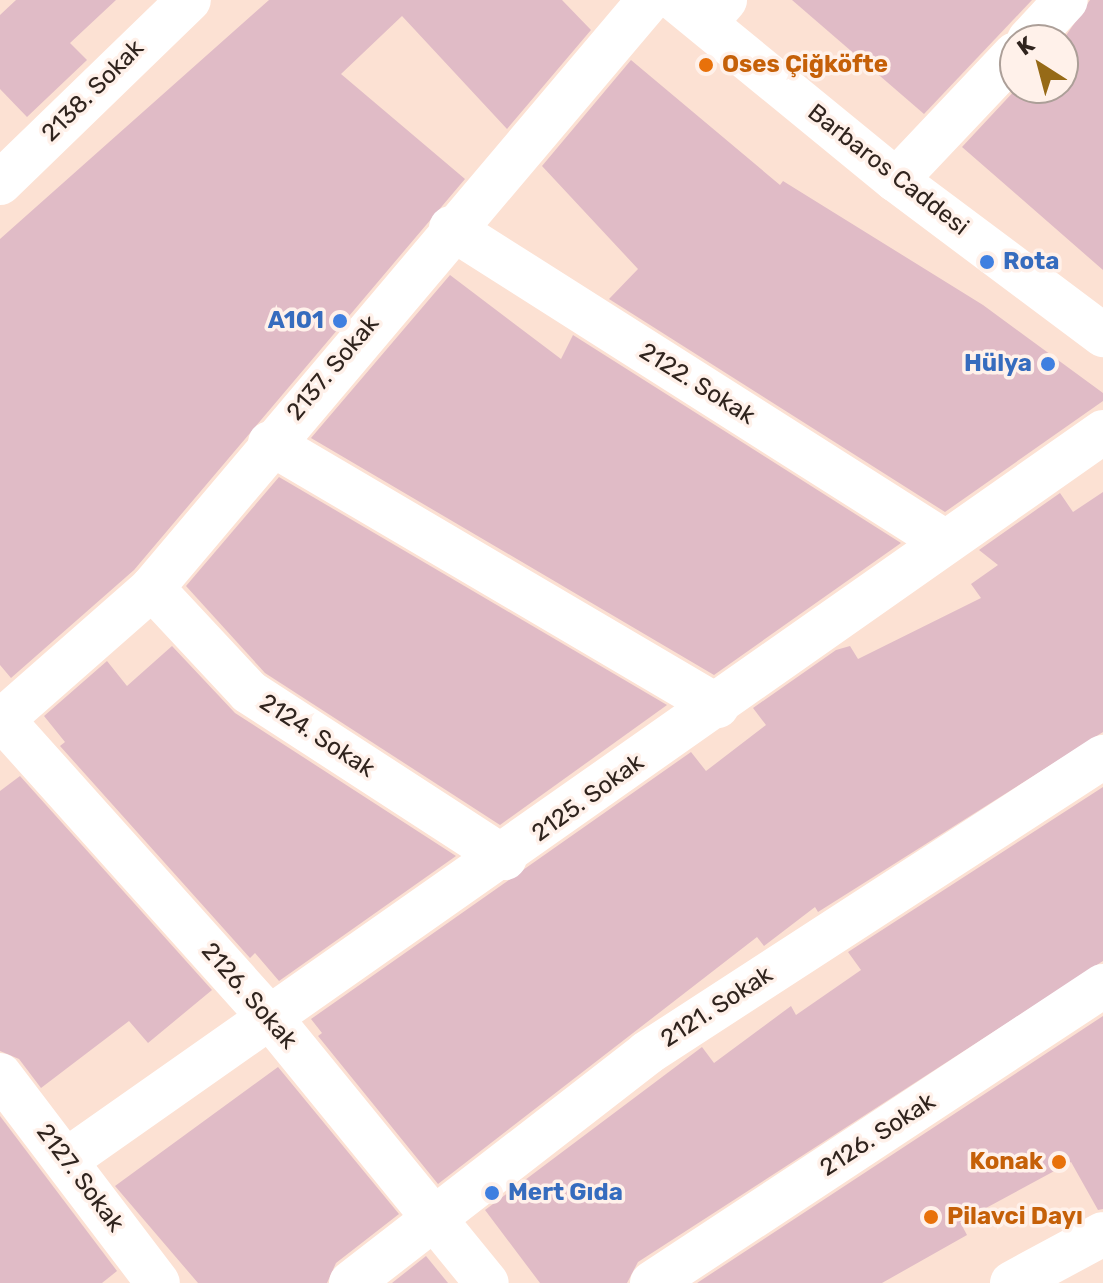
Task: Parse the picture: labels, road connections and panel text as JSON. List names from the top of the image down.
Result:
{
  "streets": {
    "street": [
      "2138. Sokak",
      "Barbaros Caddesi",
      "2137. Sokak",
      "2122. Sokak",
      "2124. Sokak",
      "2125. Sokak",
      "2126. Sokak",
      "2121. Sokak",
      "2127. Sokak"
    ]
  },
  "crossings": [
    ["2137. Sokak", "2122. Sokak"],
    ["2137. Sokak", "2124. Sokak"],
    ["2137. Sokak", "2126. Sokak"],
    ["2122. Sokak", "2125. Sokak"],
    ["2124. Sokak", "2125. Sokak"],
    ["2125. Sokak", "2126. Sokak"],
    ["2125. Sokak", "2127. Sokak"],
    ["2126. Sokak", "2121. Sokak"]
  ],
  "places": [
    "Oses Çiğköfte",
    "Rota",
    "A101",
    "Hülya",
    "Konak",
    "Mert Gıda",
    "Pilavci Dayı"
  ],
  "north": "top left"
}
